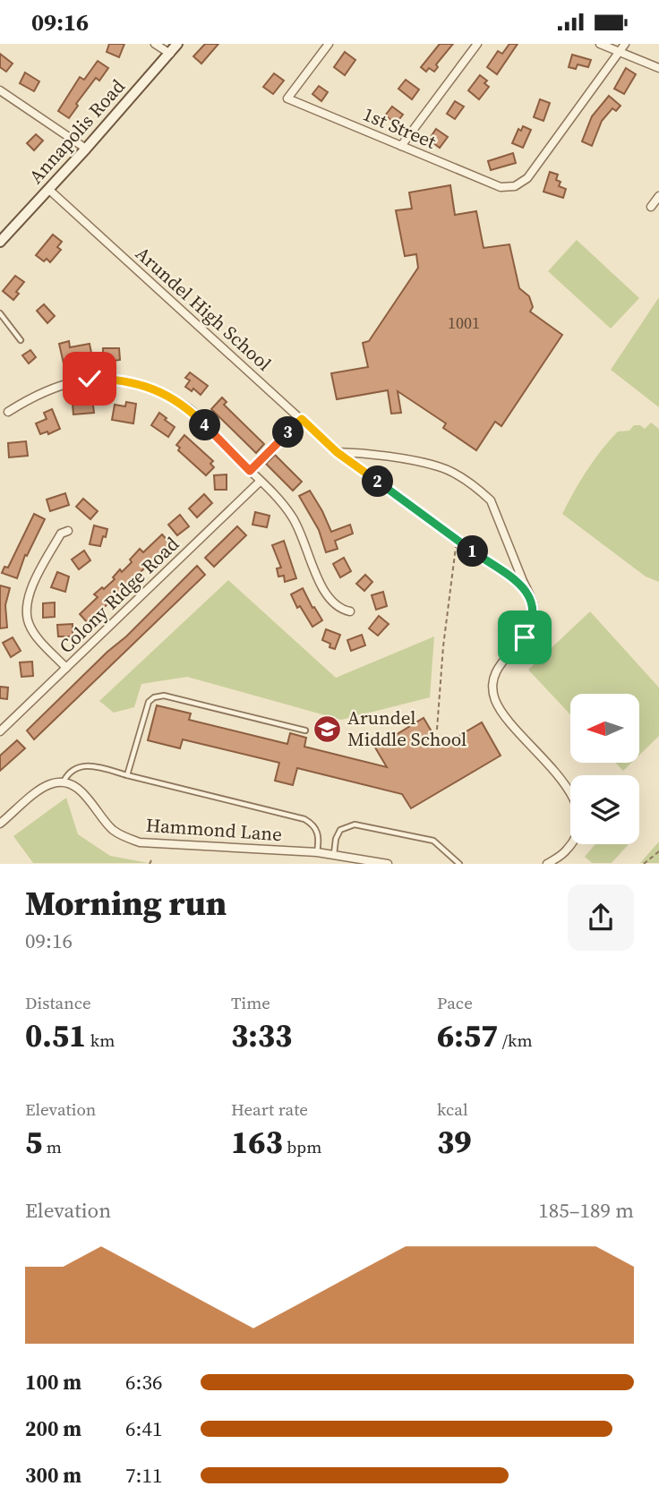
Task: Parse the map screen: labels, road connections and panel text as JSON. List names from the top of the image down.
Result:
{
  "streets": {
    "main road": ["Annapolis Road"],
    "street": [
      "1st Street",
      "Arundel High School",
      "Colony Ridge Road",
      "Hammond Lane"
    ]
  },
  "crossings": [
    ["Annapolis Road", "Arundel High School"]
  ],
  "places": {
    "school or university": ["Arundel Middle School"]
  },
  "house_numbers": ["1001"],
  "north": "left",
  "page": {
    "status": "09:16",
    "pins": [
      "4",
      "3",
      "2",
      "1"
    ],
    "heading": ["Morning run", "09:16"],
    "stats": [
      ["Distance", "0.51 km"],
      ["Time", "3:33"],
      ["Pace", "6:57 /km"],
      ["Elevation", "5 m"],
      ["Heart rate", "163 bpm"],
      ["kcal", "39"]
    ],
    "chart": ["Elevation", "185–189 m"],
    "list": [
      {
        "name": "100 m",
        "note": "6:36"
      },
      {
        "name": "200 m",
        "note": "6:41"
      },
      {
        "name": "300 m",
        "note": "7:11"
      }
    ]
  }
}
